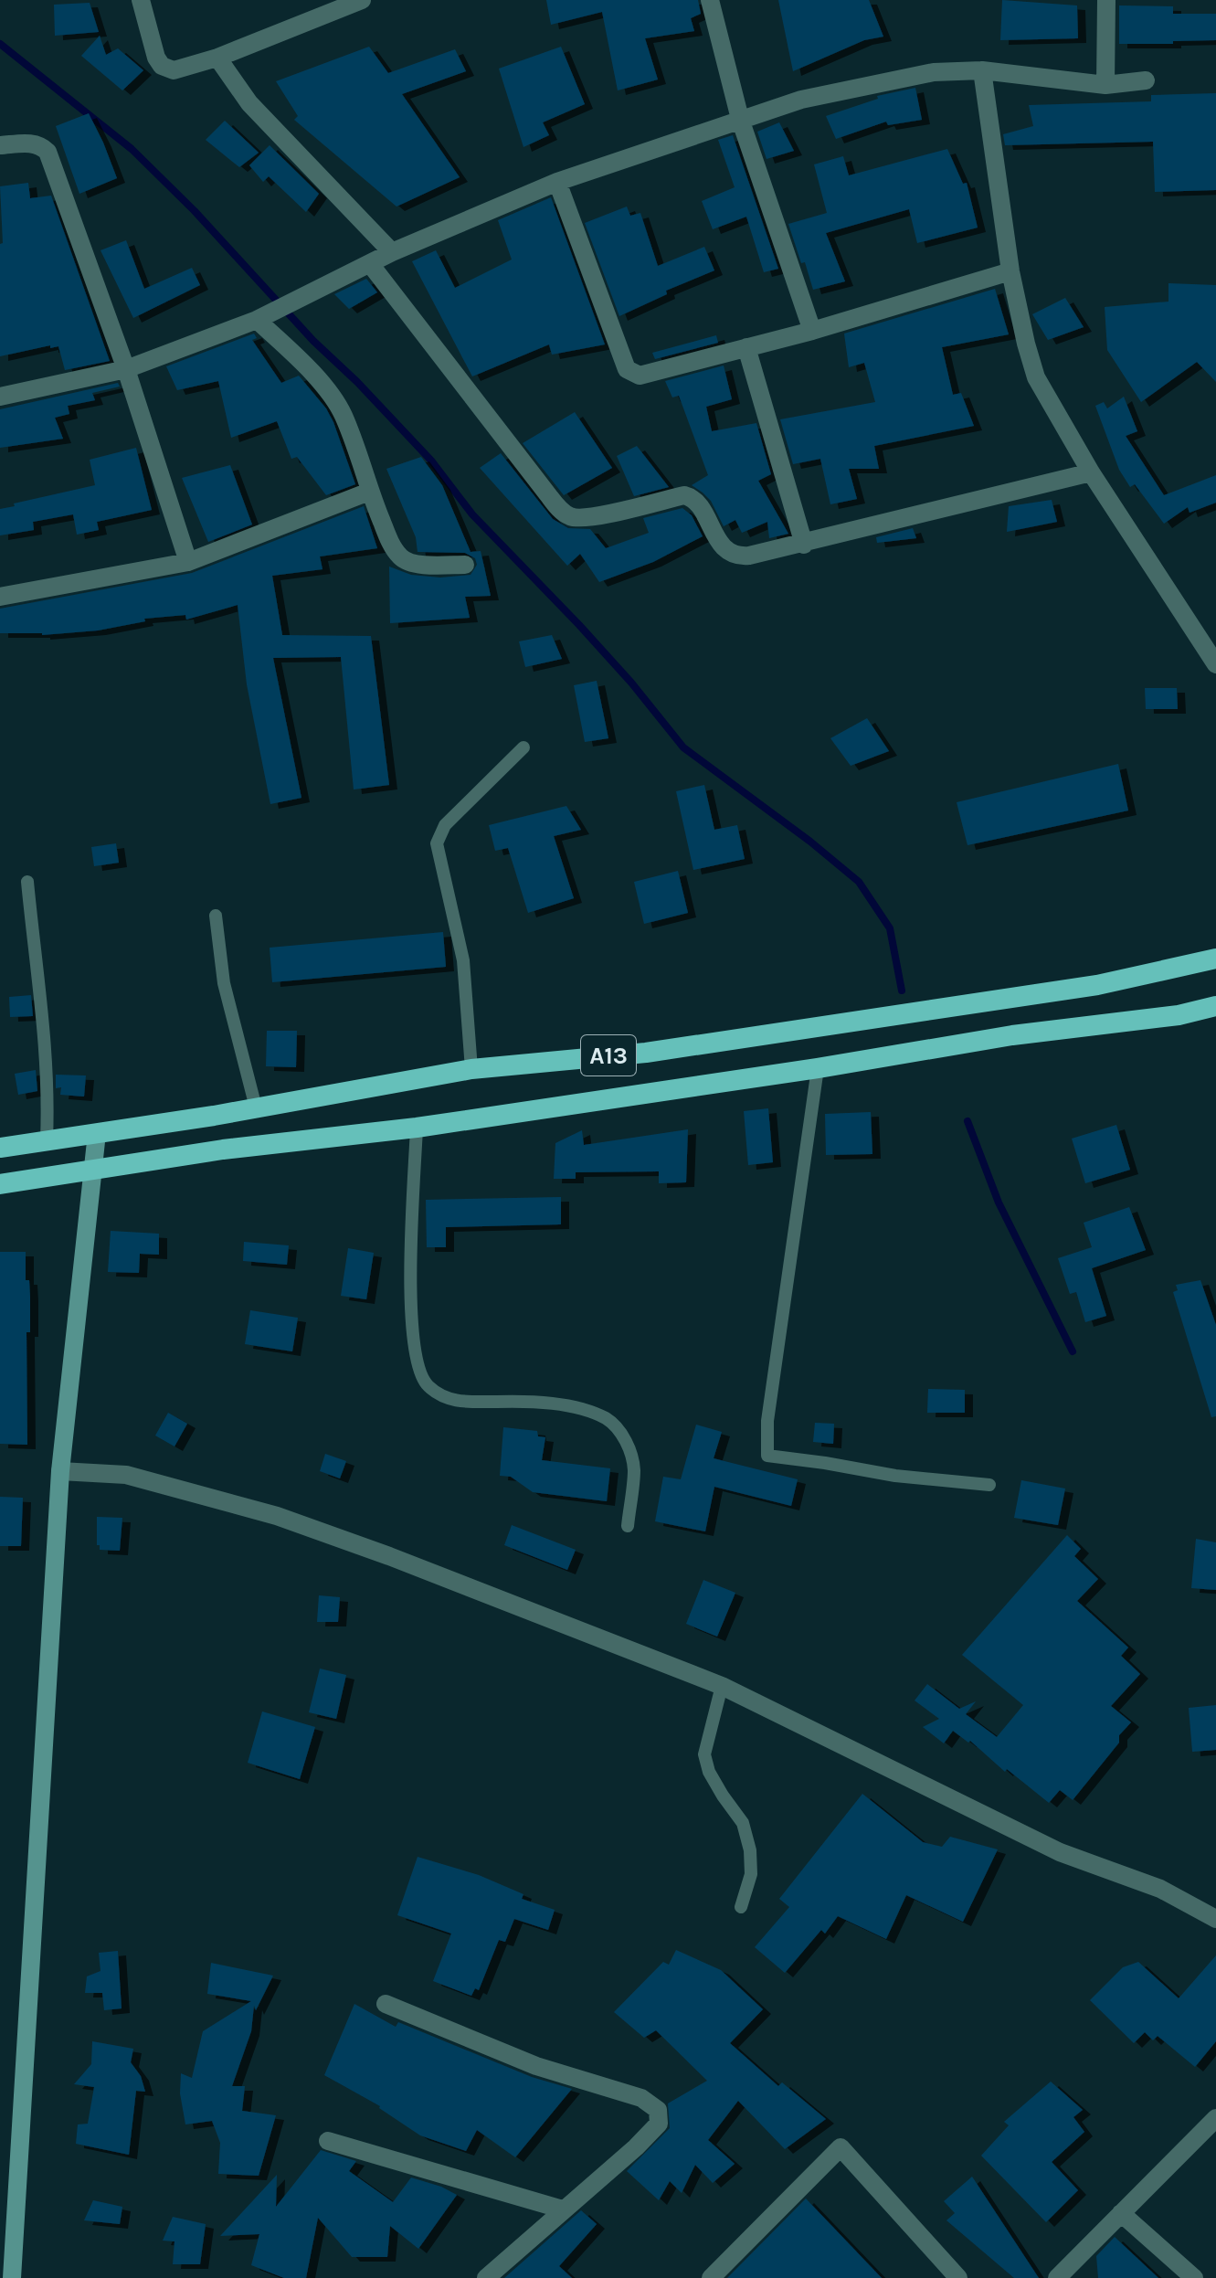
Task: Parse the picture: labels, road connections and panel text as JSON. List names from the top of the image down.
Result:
{
  "streets": {
    "highway": ["A13"]
  }
}
